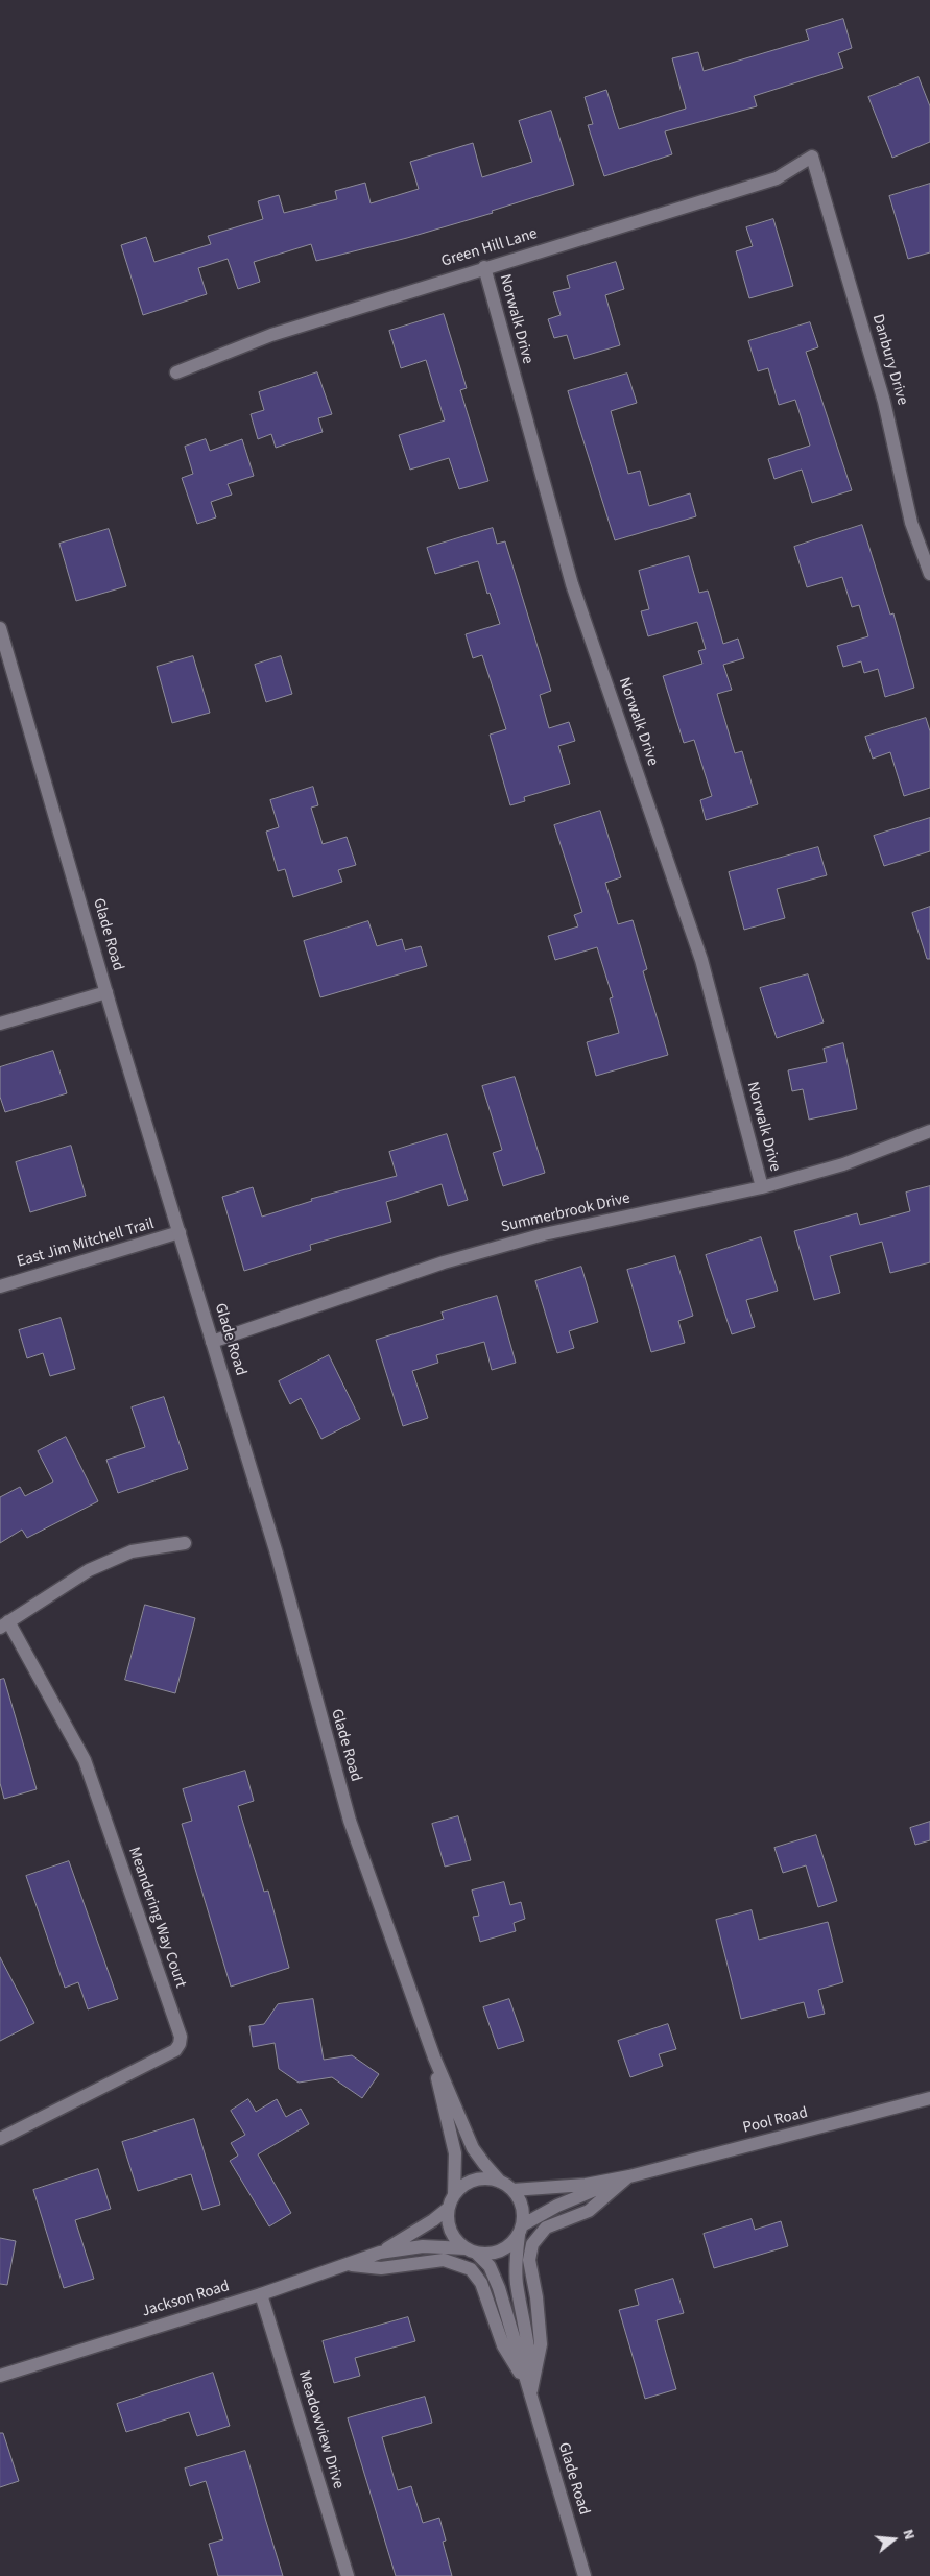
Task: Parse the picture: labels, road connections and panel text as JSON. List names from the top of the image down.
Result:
{
  "streets": {
    "street": [
      "Green Hill Lane",
      "Norwalk Drive",
      "Danbury Drive",
      "Glade Road",
      "Summerbrook Drive",
      "East Jim Mitchell Trail",
      "Meandering Way Court",
      "Pool Road",
      "Jackson Road",
      "Meadowview Drive"
    ]
  },
  "crossings": [
    ["Green Hill Lane", "Norwalk Drive"],
    ["Green Hill Lane", "Danbury Drive"],
    ["Norwalk Drive", "Summerbrook Drive"],
    ["Glade Road", "Summerbrook Drive"],
    ["Glade Road", "East Jim Mitchell Trail"],
    ["Glade Road", "Pool Road"],
    ["Glade Road", "Jackson Road"],
    ["Pool Road", "Jackson Road"],
    ["Jackson Road", "Meadowview Drive"]
  ],
  "north": "right"
}
